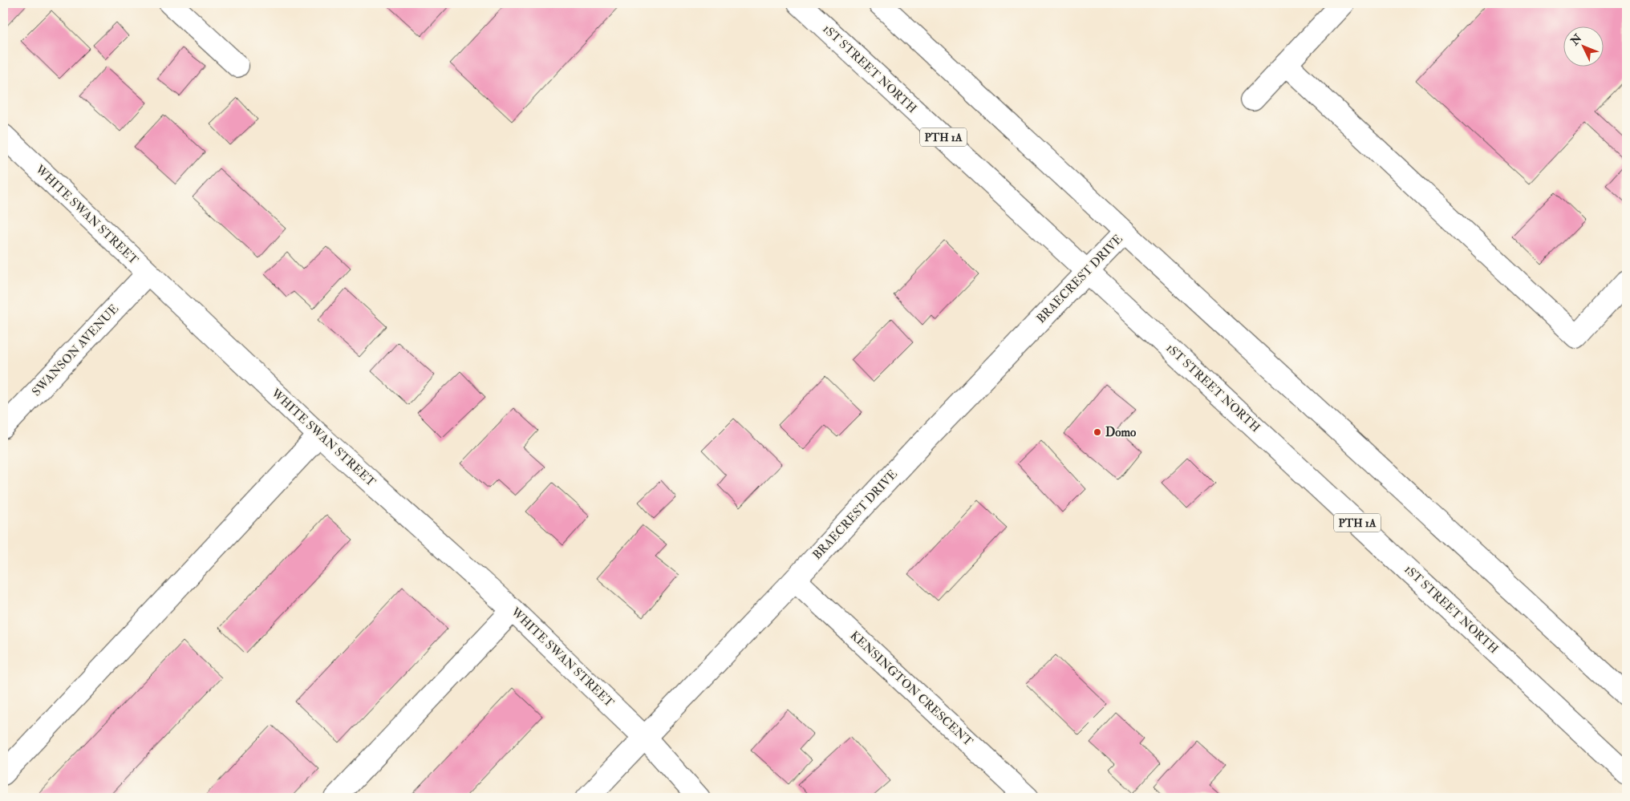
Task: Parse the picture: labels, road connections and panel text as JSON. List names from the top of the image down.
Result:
{
  "streets": {
    "street": [
      "1ST STREET NORTH",
      "PTH 1A",
      "WHITE SWAN STREET",
      "BRAECREST DRIVE",
      "SWANSON AVENUE",
      "KENSINGTON CRESCENT"
    ]
  },
  "crossings": [
    ["1ST STREET NORTH", "BRAECREST DRIVE"],
    ["WHITE SWAN STREET", "BRAECREST DRIVE"],
    ["WHITE SWAN STREET", "SWANSON AVENUE"],
    ["BRAECREST DRIVE", "KENSINGTON CRESCENT"]
  ],
  "places": ["Domo"],
  "north": "top left"
}
